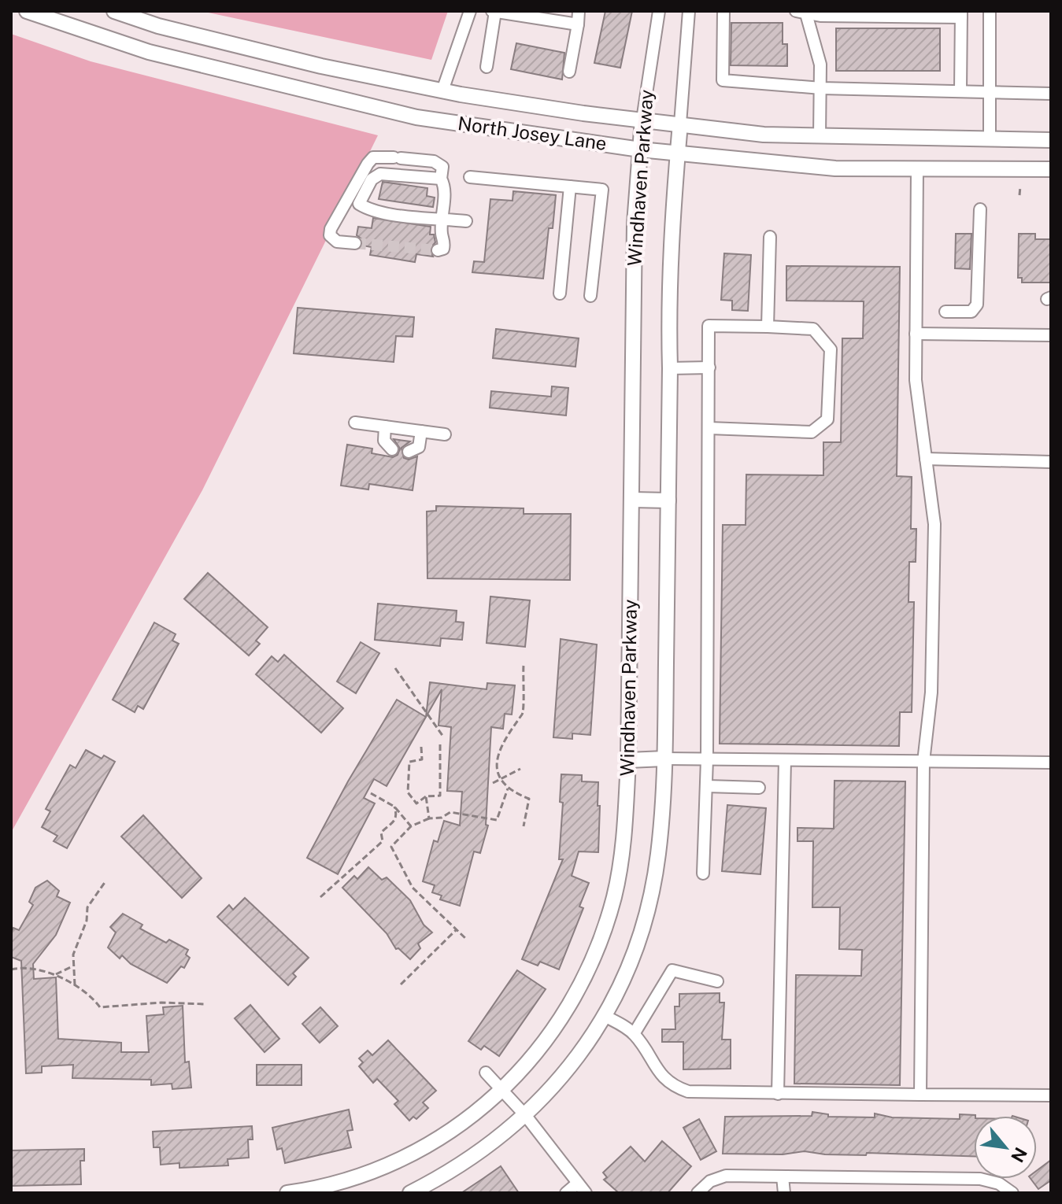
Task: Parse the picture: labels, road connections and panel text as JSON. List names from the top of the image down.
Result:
{
  "streets": {
    "main road": ["North Josey Lane", "Windhaven Parkway"]
  },
  "crossings": [
    ["North Josey Lane", "Windhaven Parkway"]
  ],
  "north": "bottom right"
}
